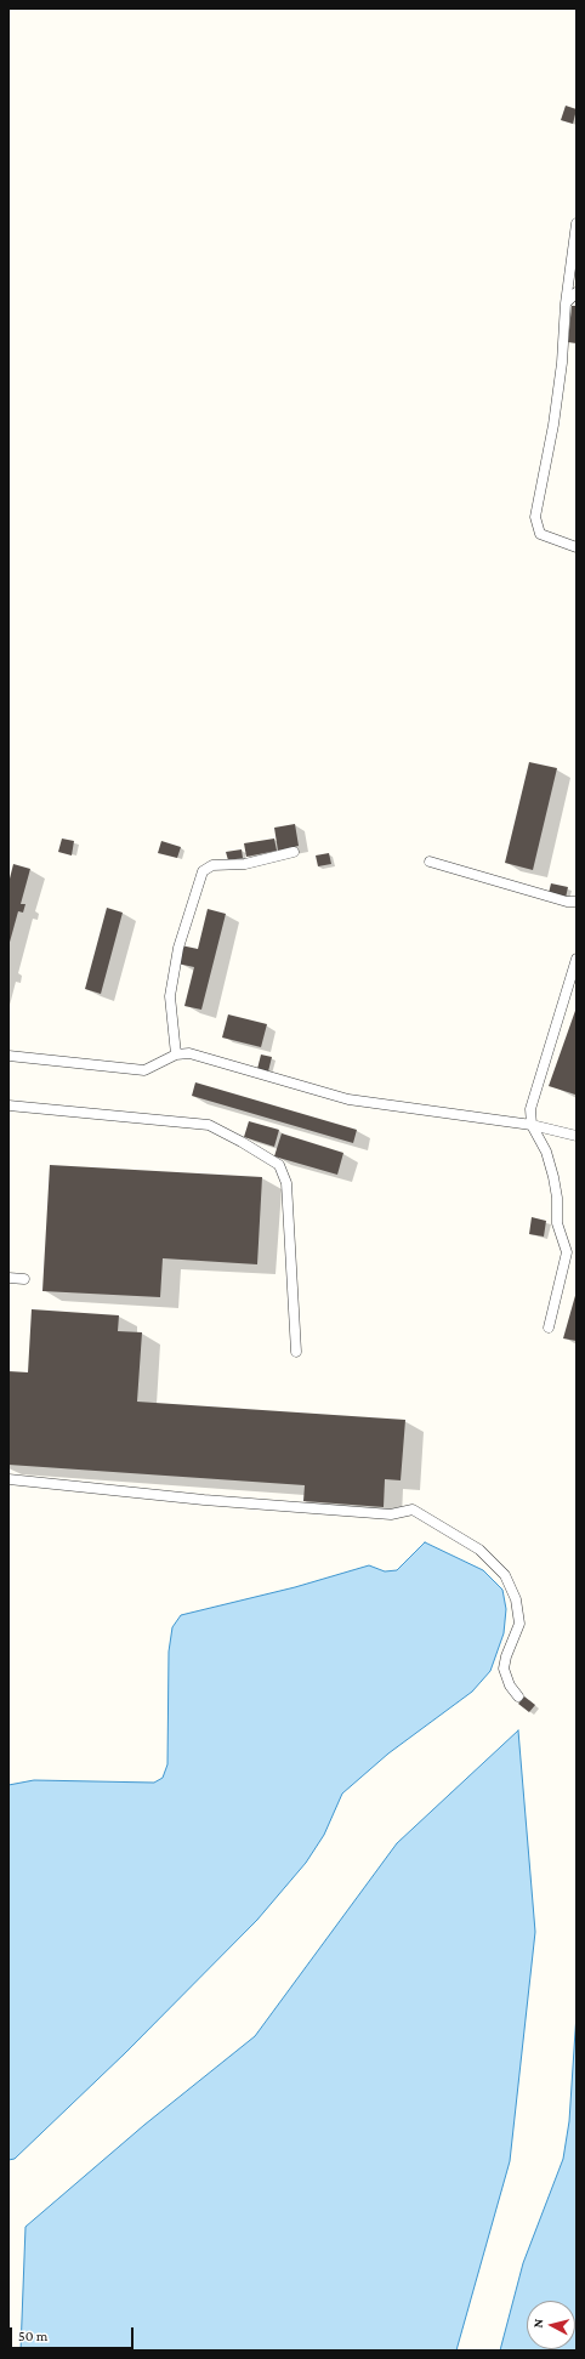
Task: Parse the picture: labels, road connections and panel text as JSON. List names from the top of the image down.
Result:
{
  "scale_bar": "50 m",
  "north": "left"
}
